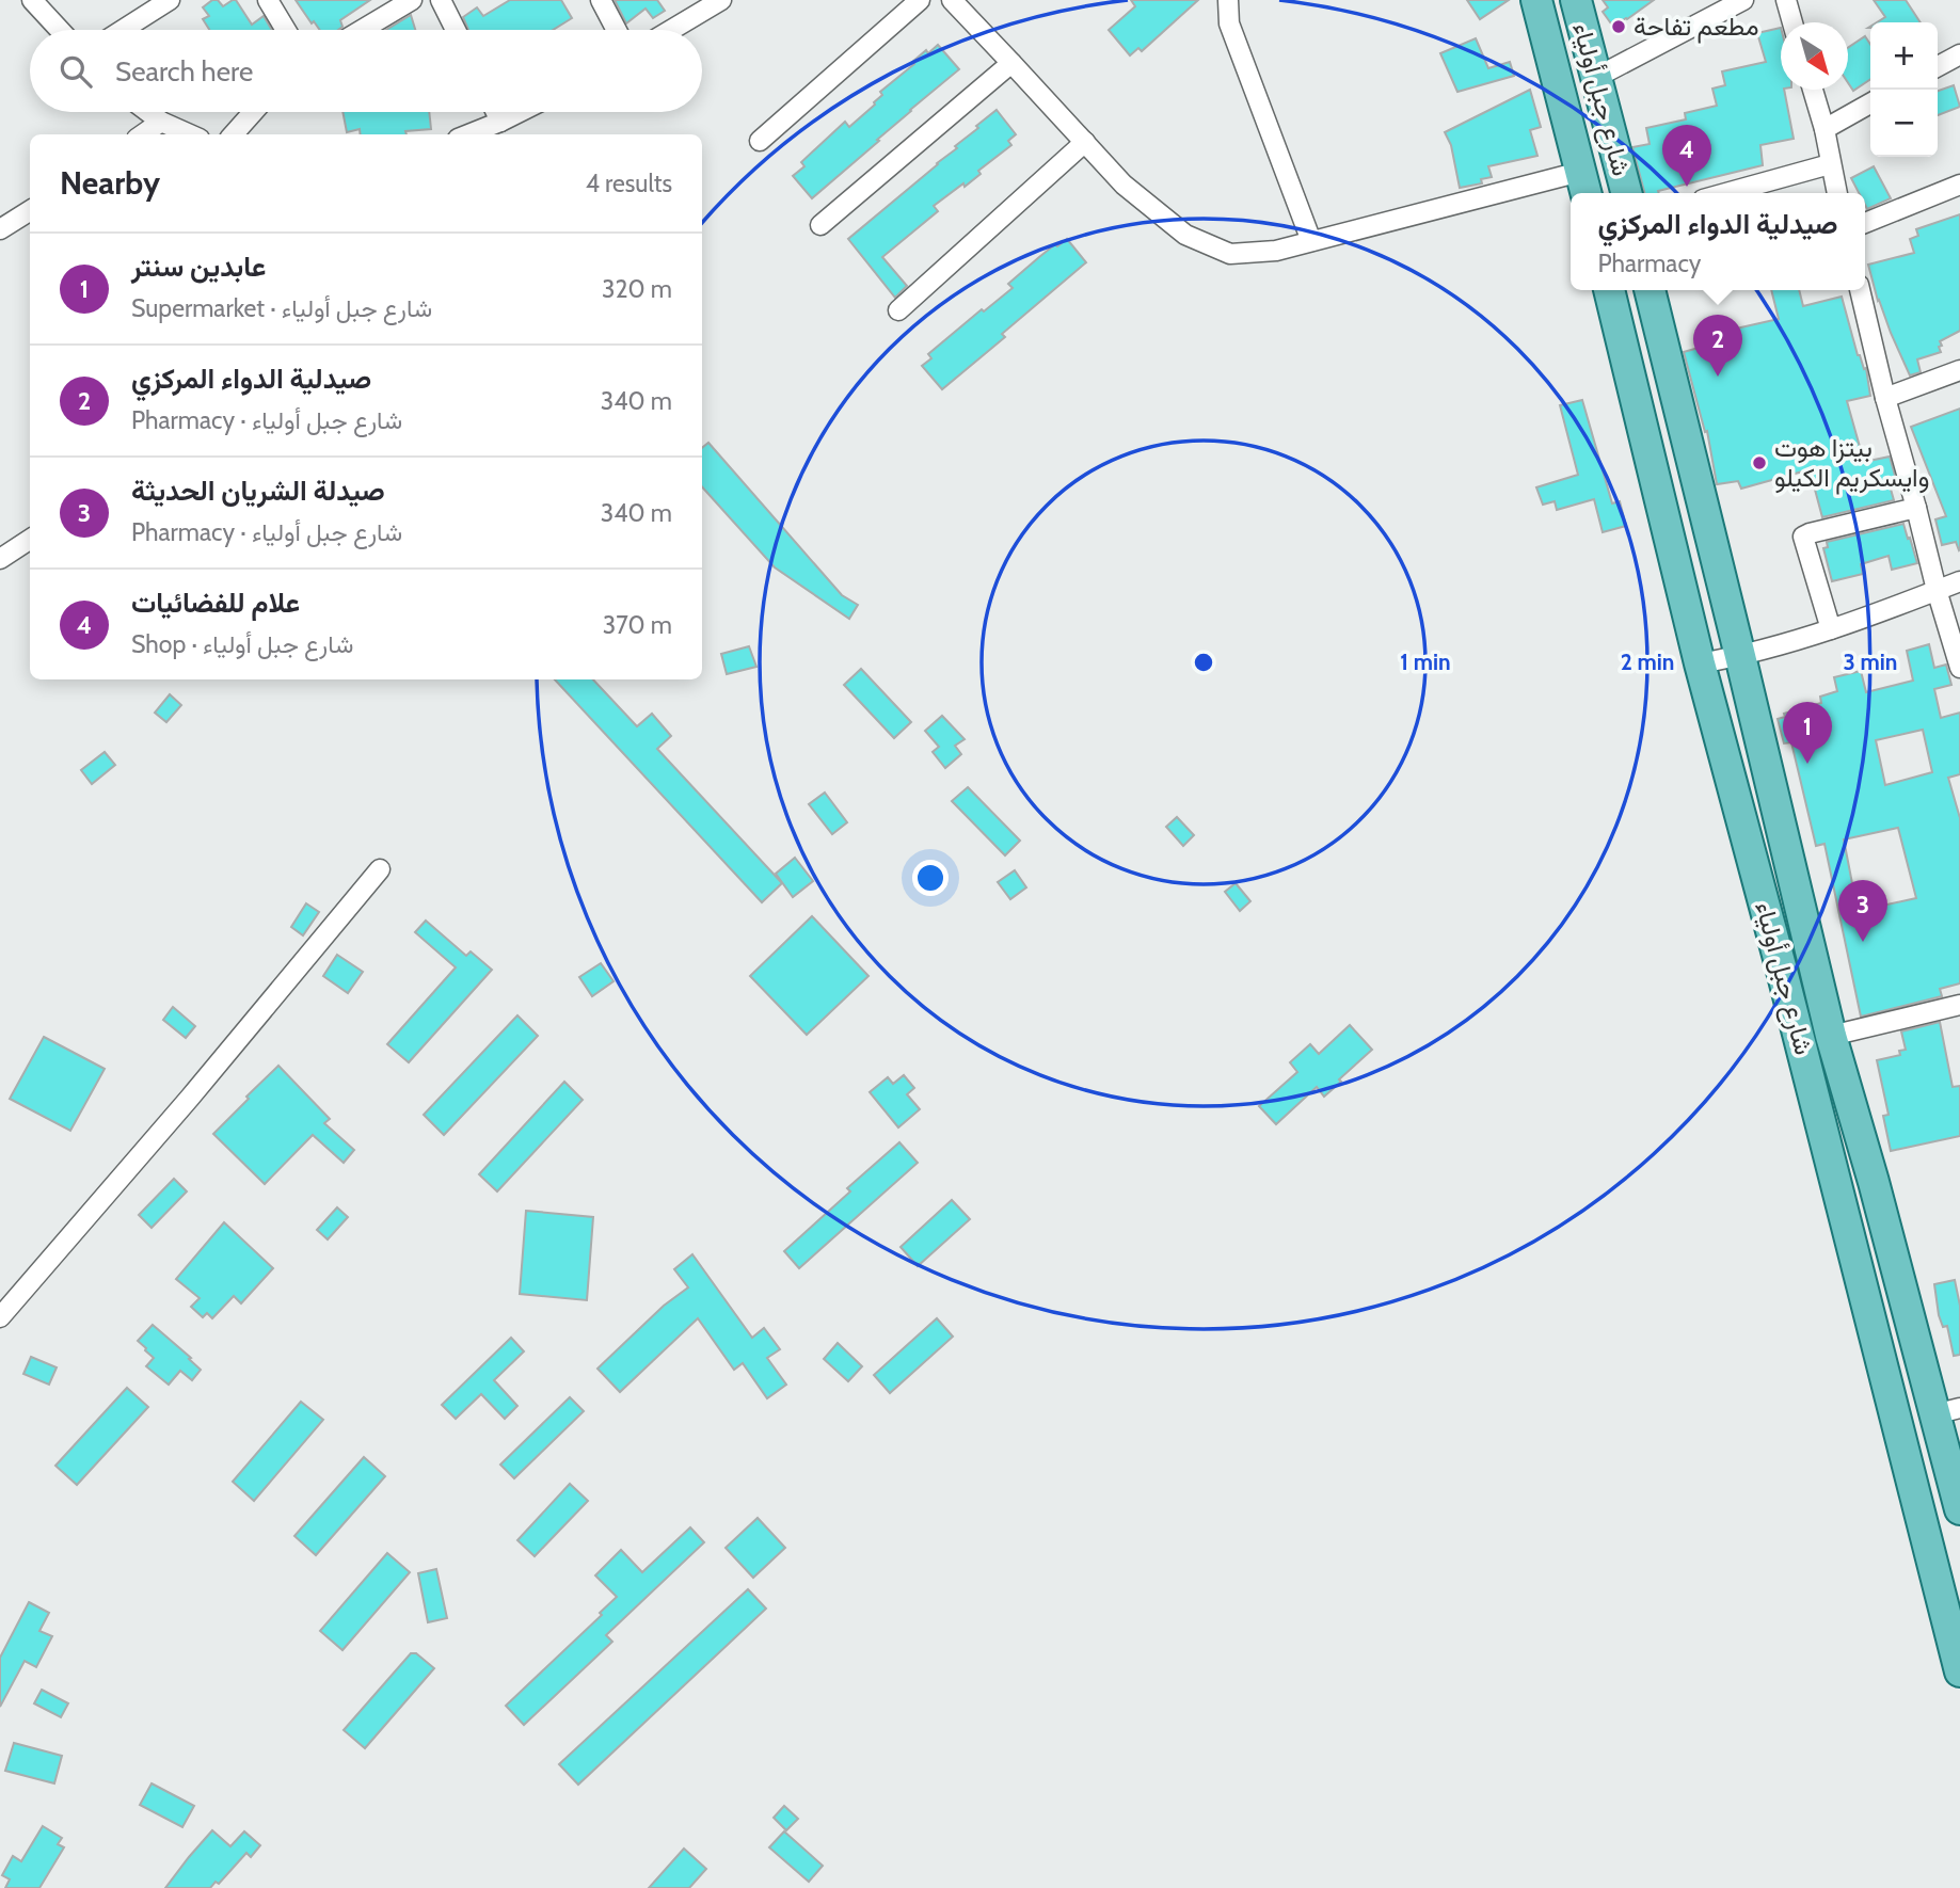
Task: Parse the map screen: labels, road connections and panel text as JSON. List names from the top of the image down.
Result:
{
  "streets": {
    "main road": ["شارع جبل أولياء"]
  },
  "places": ["مطعم تفاحة", "بيتزا هوت وايسكريم الكيلو"],
  "north": "bottom right",
  "page": {
    "map_buttons": ["+", "−"],
    "search": "Search here",
    "pins": [
      "4",
      "2",
      "1",
      "3"
    ],
    "heading": ["Nearby", "4 results"],
    "popup": ["صيدلية الدواء المركزي", "Pharmacy"],
    "list": [
      {
        "mark": "1",
        "name": "عابدين سنتر",
        "note": "Supermarket · شارع جبل أولياء",
        "value": "320 m"
      },
      {
        "mark": "2",
        "name": "صيدلية الدواء المركزي",
        "note": "Pharmacy · شارع جبل أولياء",
        "value": "340 m"
      },
      {
        "mark": "3",
        "name": "صيدلة الشريان الحديثة",
        "note": "Pharmacy · شارع جبل أولياء",
        "value": "340 m"
      },
      {
        "mark": "4",
        "name": "علام للفضائيات",
        "note": "Shop · شارع جبل أولياء",
        "value": "370 m"
      }
    ]
  },
  "rings": ["1 min", "2 min", "3 min"]
}
